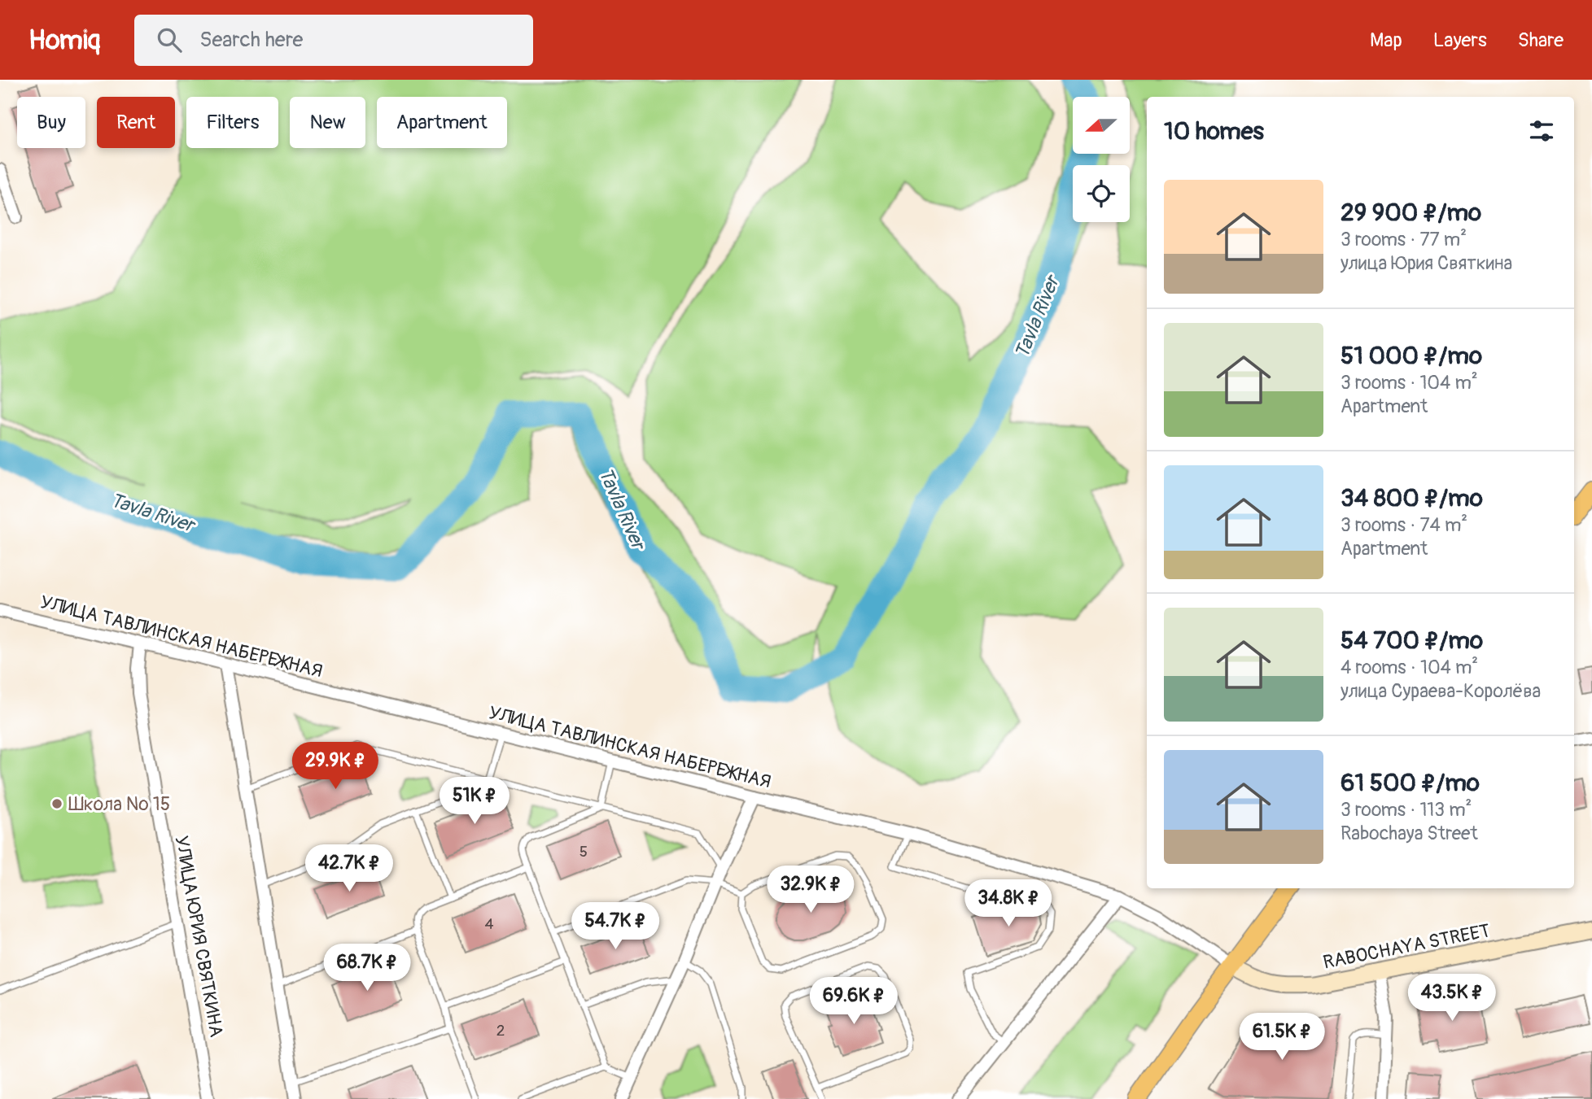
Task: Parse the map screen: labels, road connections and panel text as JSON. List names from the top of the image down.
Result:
{
  "streets": {
    "street": ["УЛИЦА ТАВЛИНСКАЯ НАБЕРЕЖНАЯ", "УЛИЦА ЮРИЯ СВЯТКИНА", "RABOCHAYA STREET"]
  },
  "crossings": [
    ["УЛИЦА ТАВЛИНСКАЯ НАБЕРЕЖНАЯ", "УЛИЦА ЮРИЯ СВЯТКИНА"],
    ["УЛИЦА ТАВЛИНСКАЯ НАБЕРЕЖНАЯ", "RABOCHAYA STREET"]
  ],
  "water": ["Tavla River"],
  "places": ["Школа № 15"],
  "house_numbers": ["5", "4", "2"],
  "north": "left",
  "page": {
    "header": "Homiq",
    "search": "Search here",
    "nav": ["Map", "Layers", "Share"],
    "chip": [
      "Buy",
      "Rent",
      "Filters",
      "New",
      "Apartment"
    ],
    "heading": "10 homes",
    "list": [
      {
        "name": "29 900 ₽/mo",
        "note": "3 rooms · 77 m² · улица Юрия Святкина"
      },
      {
        "name": "51 000 ₽/mo",
        "note": "3 rooms · 104 m² · Apartment"
      },
      {
        "name": "34 800 ₽/mo",
        "note": "3 rooms · 74 m² · Apartment"
      },
      {
        "name": "54 700 ₽/mo",
        "note": "4 rooms · 104 m² · улица Сураева-Королёва"
      },
      {
        "name": "61 500 ₽/mo",
        "note": "3 rooms · 113 m² · Rabochaya Street"
      }
    ],
    "price": [
      "29.9K ₽",
      "51K ₽",
      "42.7K ₽",
      "32.9K ₽",
      "34.8K ₽",
      "54.7K ₽",
      "68.7K ₽",
      "43.5K ₽",
      "69.6K ₽",
      "61.5K ₽"
    ]
  }
}
